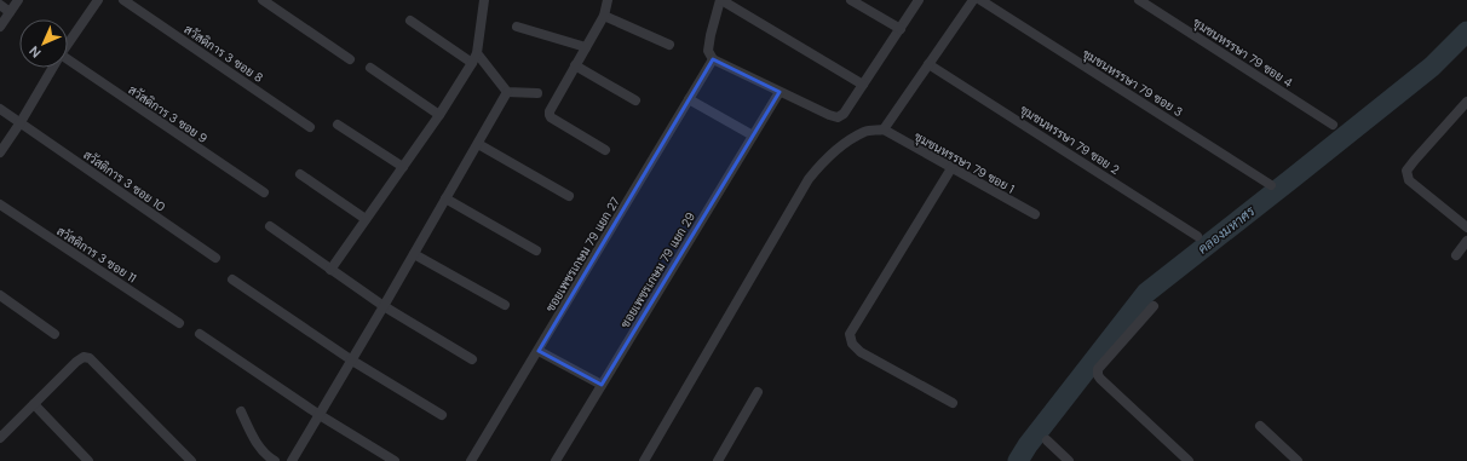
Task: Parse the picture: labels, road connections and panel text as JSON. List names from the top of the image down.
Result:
{
  "streets": {
    "street": [
      "ชุมชนหรรษา 79 ซอย 4",
      "สวัสดิการ 3 ซอย 8",
      "ชุมชนหรรษา 79 ซอย 3",
      "สวัสดิการ 3 ซอย 9",
      "ชุมชนหรรษา 79 ซอย 2",
      "ชุมชนหรรษา 79 ซอย 1",
      "สวัสดิการ 3 ซอย 10",
      "สวัสดิการ 3 ซอย 11",
      "ซอยเพชรเกษม 79 แยก 27",
      "ซอยเพชรเกษม 79 แยก 29"
    ]
  },
  "water": ["คลองมหาศร"],
  "north": "bottom left"
}
